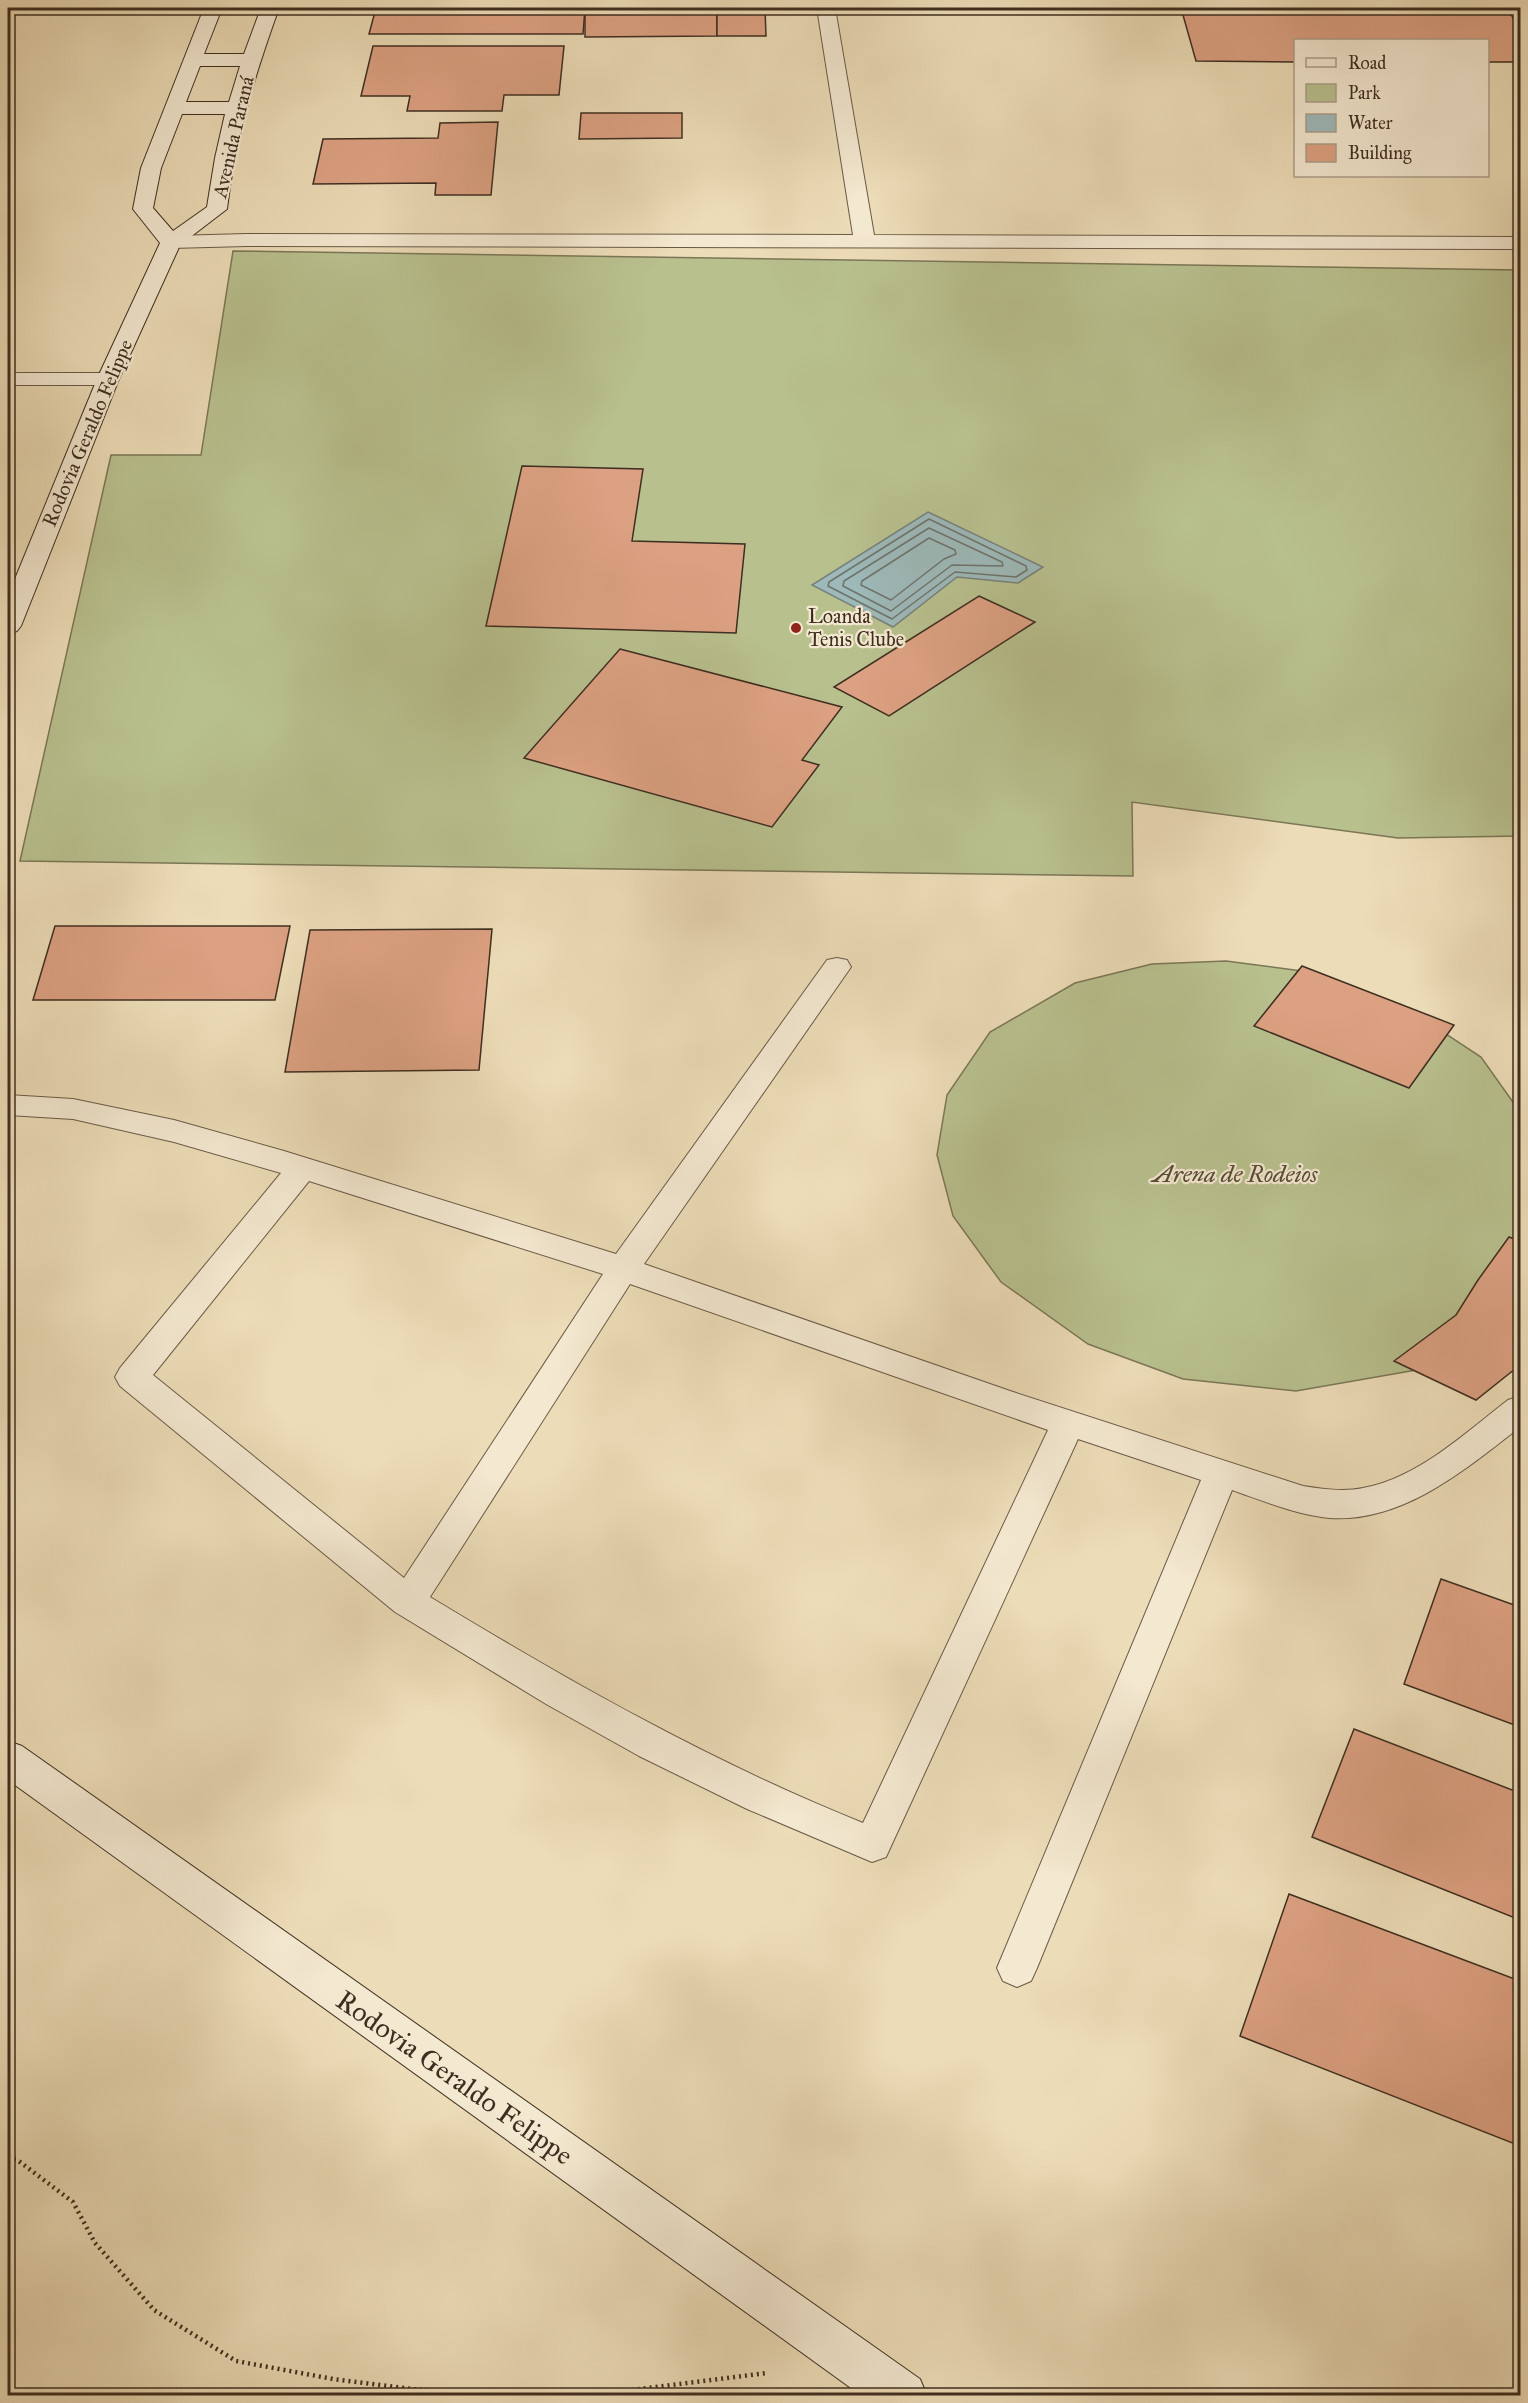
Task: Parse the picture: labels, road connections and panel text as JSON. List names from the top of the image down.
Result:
{
  "streets": {
    "main road": ["Avenida Paraná", "Rodovia Geraldo Felippe"]
  },
  "crossings": [
    ["Avenida Paraná", "Rodovia Geraldo Felippe"]
  ],
  "parks": ["Arena de Rodeios"],
  "places": ["Loanda Tenis Clube"],
  "legend": [
    "Road",
    "Park",
    "Water",
    "Building"
  ]
}
